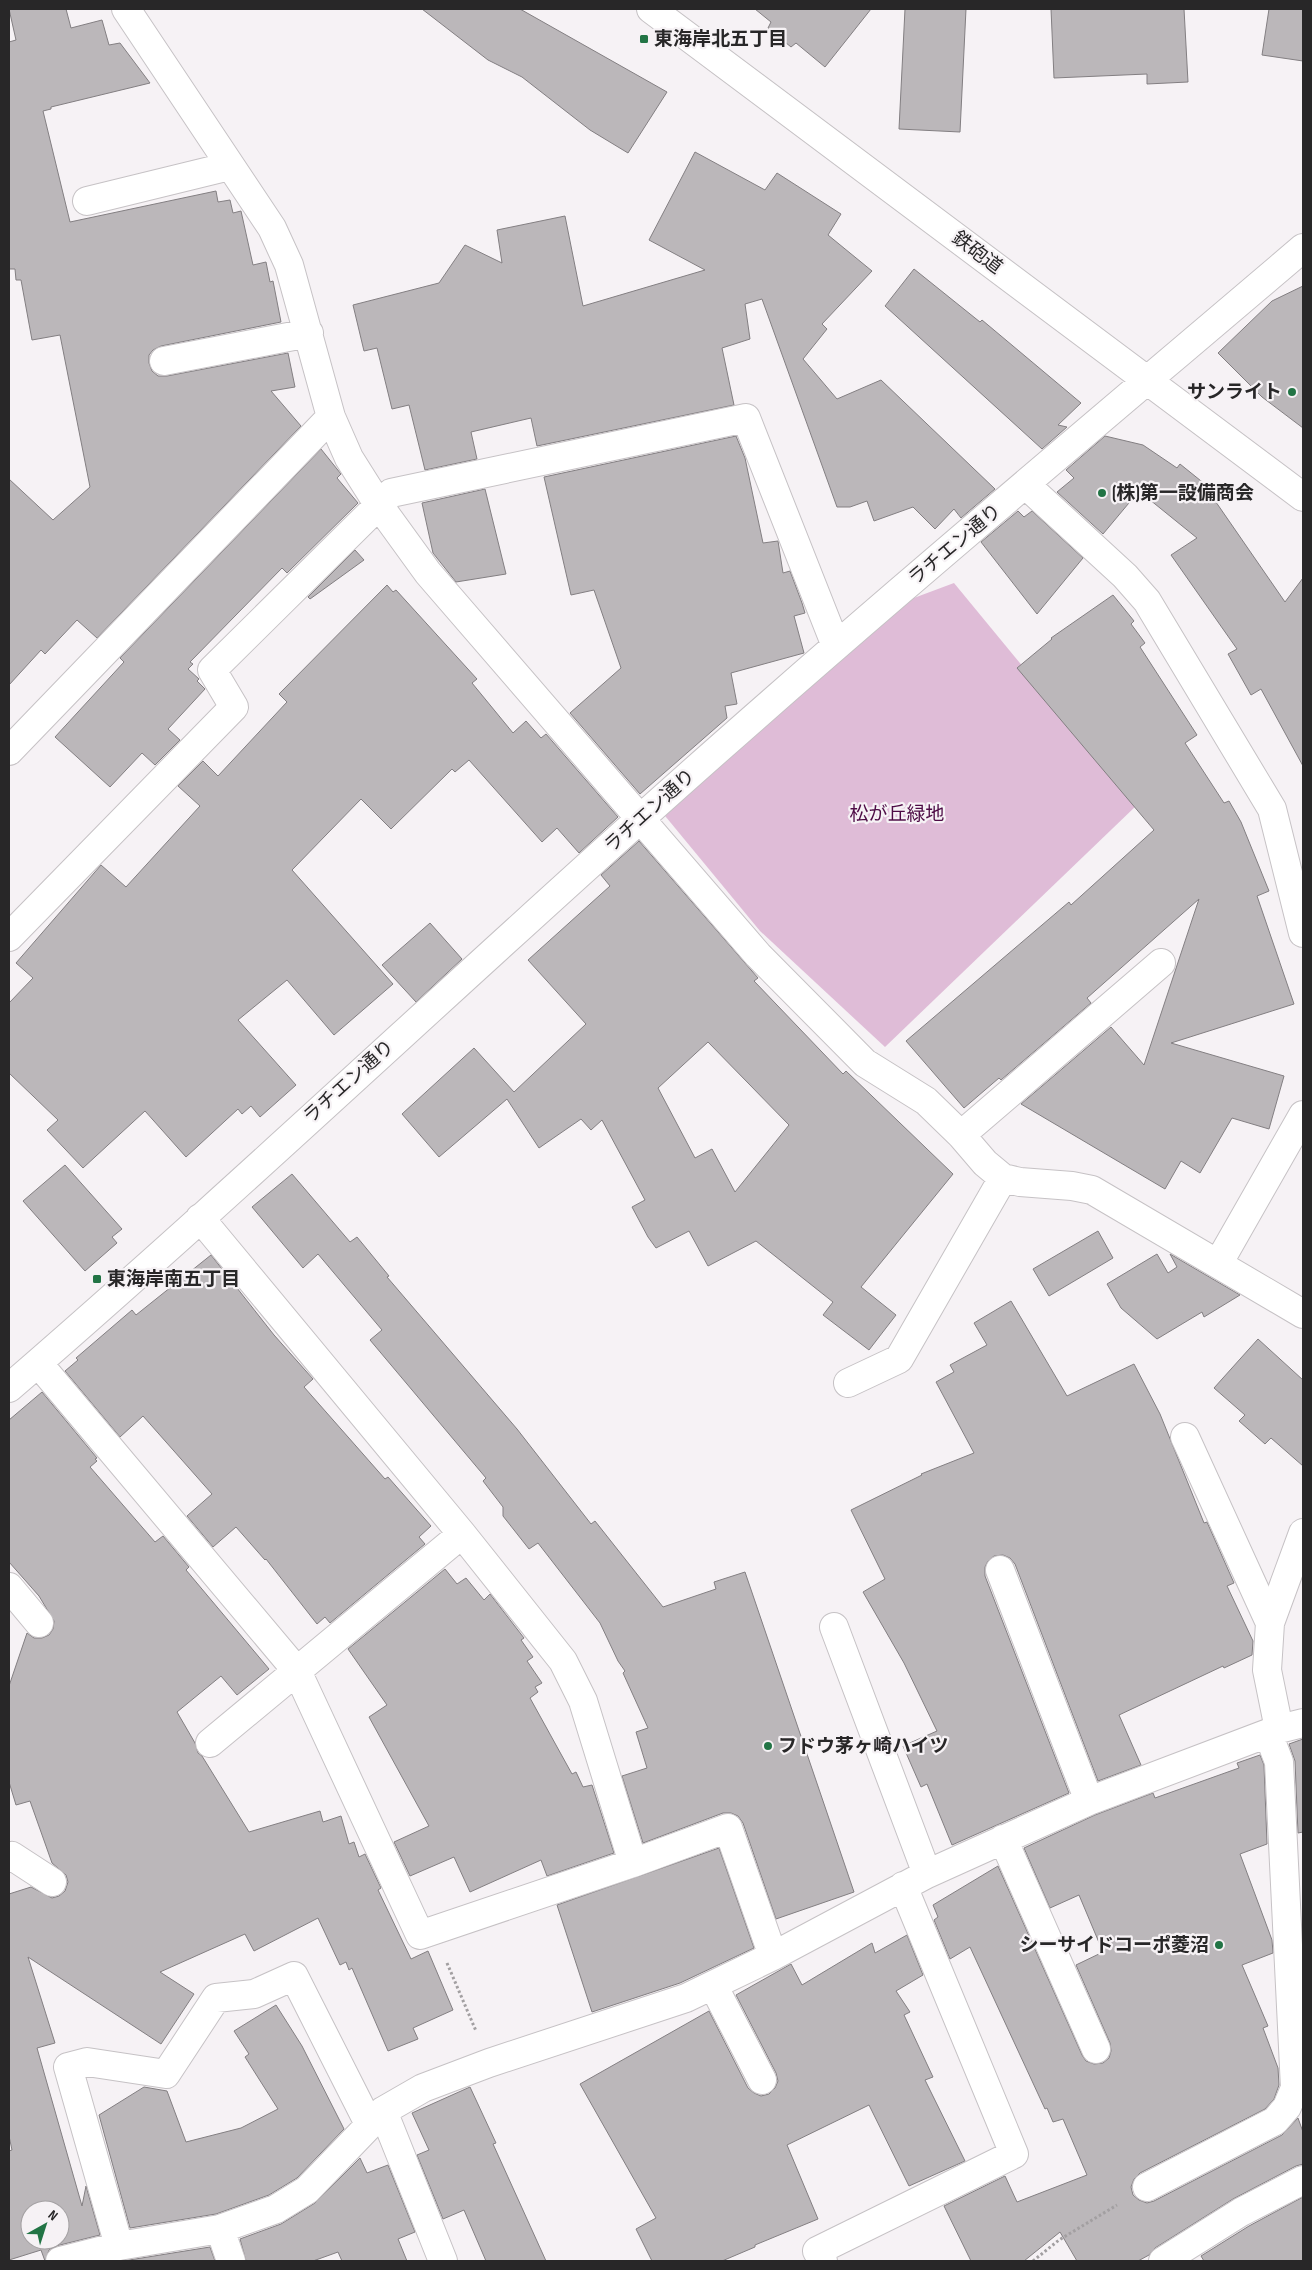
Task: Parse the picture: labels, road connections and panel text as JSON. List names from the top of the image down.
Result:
{
  "streets": {
    "street": ["鉄砲道", "ラチエン通り"]
  },
  "crossings": [
    ["鉄砲道", "ラチエン通り"]
  ],
  "parks": ["松が丘緑地"],
  "places": {
    "transit": ["東海岸北五丁目", "東海岸南五丁目"],
    "other": [
      "サンライト",
      "(株)第一設備商会",
      "フドウ茅ヶ崎ハイツ",
      "シーサイドコーポ菱沼"
    ]
  },
  "north": "top right"
}
